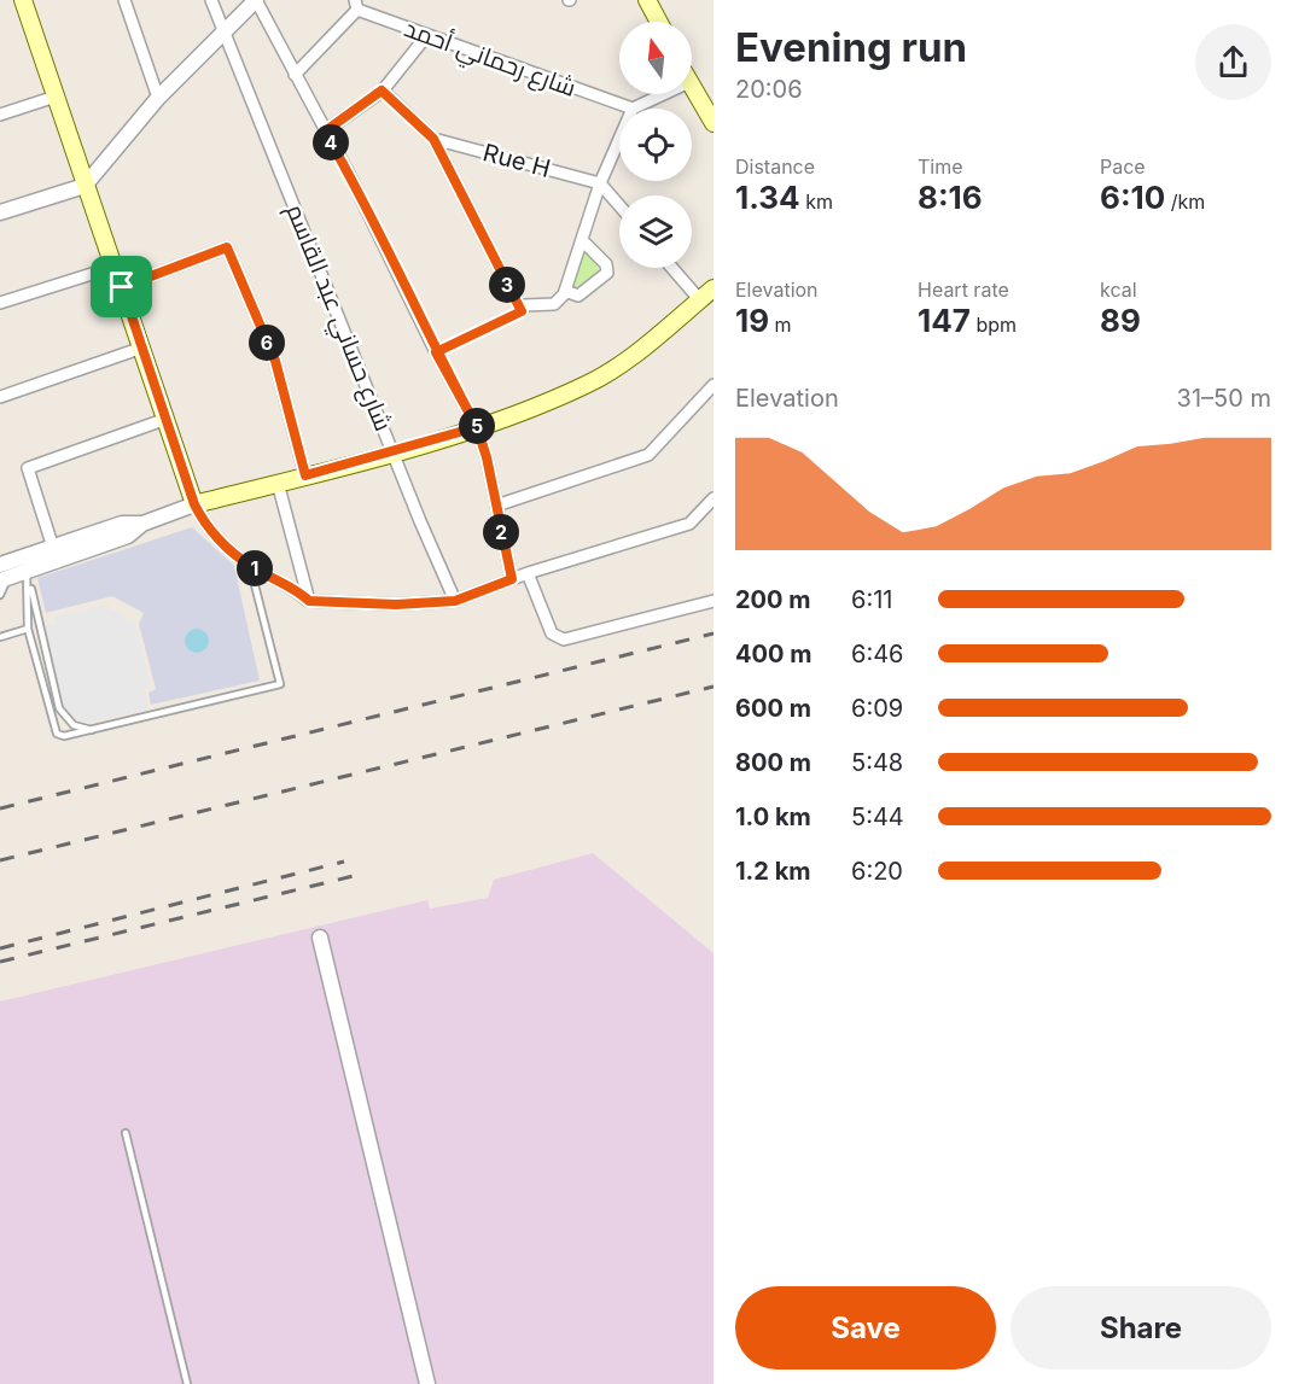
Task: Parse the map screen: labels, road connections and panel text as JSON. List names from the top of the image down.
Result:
{
  "streets": {
    "street": ["شارع رحماني أحمد", "Rue H", "شارع حساني عبد القاسم"]
  },
  "north": "top",
  "page": {
    "heading": ["Evening run", "20:06"],
    "stats": [
      ["Distance", "1.34 km"],
      ["Time", "8:16"],
      ["Pace", "6:10 /km"],
      ["Elevation", "19 m"],
      ["Heart rate", "147 bpm"],
      ["kcal", "89"]
    ],
    "pins": [
      "4",
      "3",
      "6",
      "5",
      "2",
      "1"
    ],
    "chart": ["Elevation", "31–50 m"],
    "list": [
      {
        "name": "200 m",
        "note": "6:11"
      },
      {
        "name": "400 m",
        "note": "6:46"
      },
      {
        "name": "600 m",
        "note": "6:09"
      },
      {
        "name": "800 m",
        "note": "5:48"
      },
      {
        "name": "1.0 km",
        "note": "5:44"
      },
      {
        "name": "1.2 km",
        "note": "6:20"
      }
    ],
    "buttons": ["Save", "Share"]
  }
}
